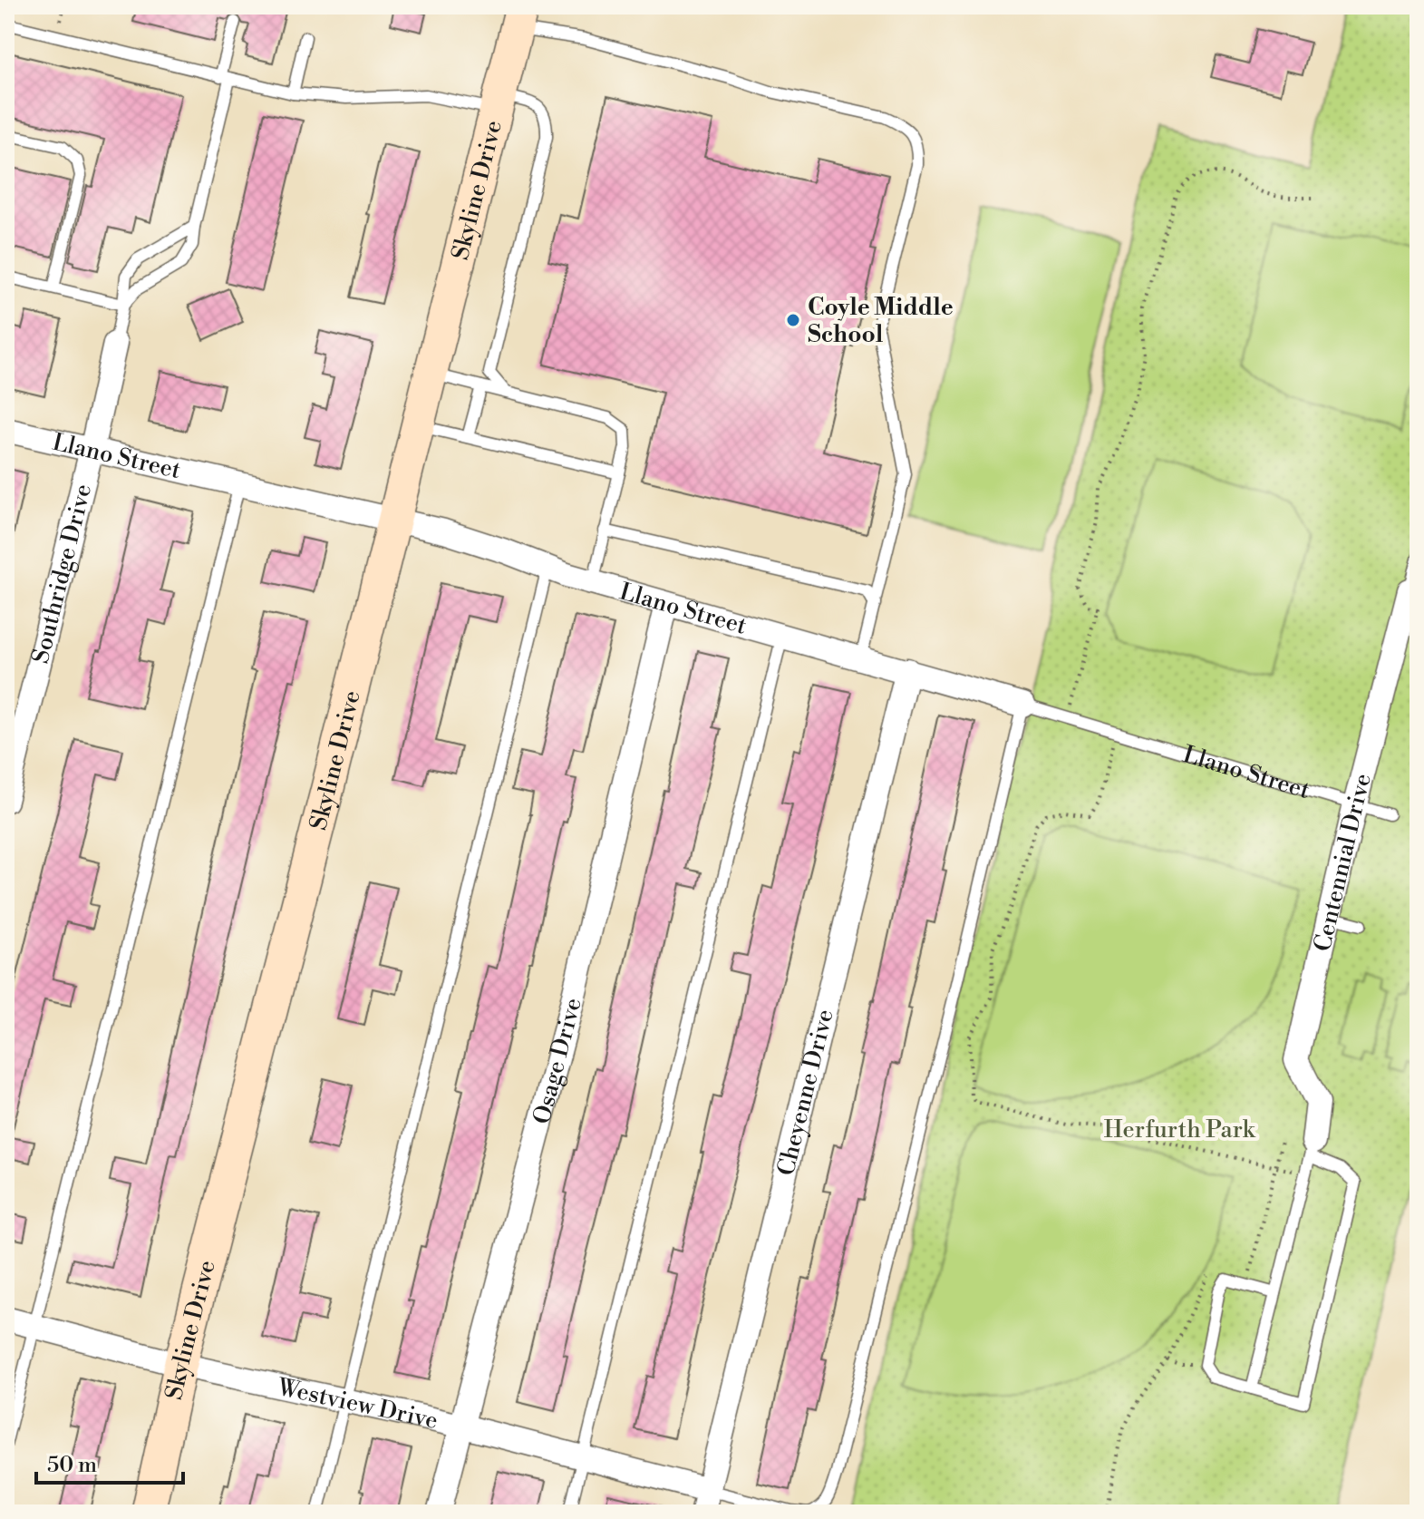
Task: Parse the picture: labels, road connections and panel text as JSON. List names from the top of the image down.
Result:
{
  "streets": {
    "street": [
      "Skyline Drive",
      "Llano Street",
      "Southridge Drive",
      "Centennial Drive",
      "Osage Drive",
      "Cheyenne Drive",
      "Westview Drive"
    ]
  },
  "crossings": [
    ["Skyline Drive", "Llano Street"],
    ["Skyline Drive", "Westview Drive"],
    ["Llano Street", "Southridge Drive"],
    ["Llano Street", "Centennial Drive"],
    ["Llano Street", "Osage Drive"],
    ["Llano Street", "Cheyenne Drive"],
    ["Osage Drive", "Westview Drive"],
    ["Cheyenne Drive", "Westview Drive"]
  ],
  "parks": ["Herfurth Park"],
  "places": ["Coyle Middle School"],
  "scale_bar": "50 m"
}
